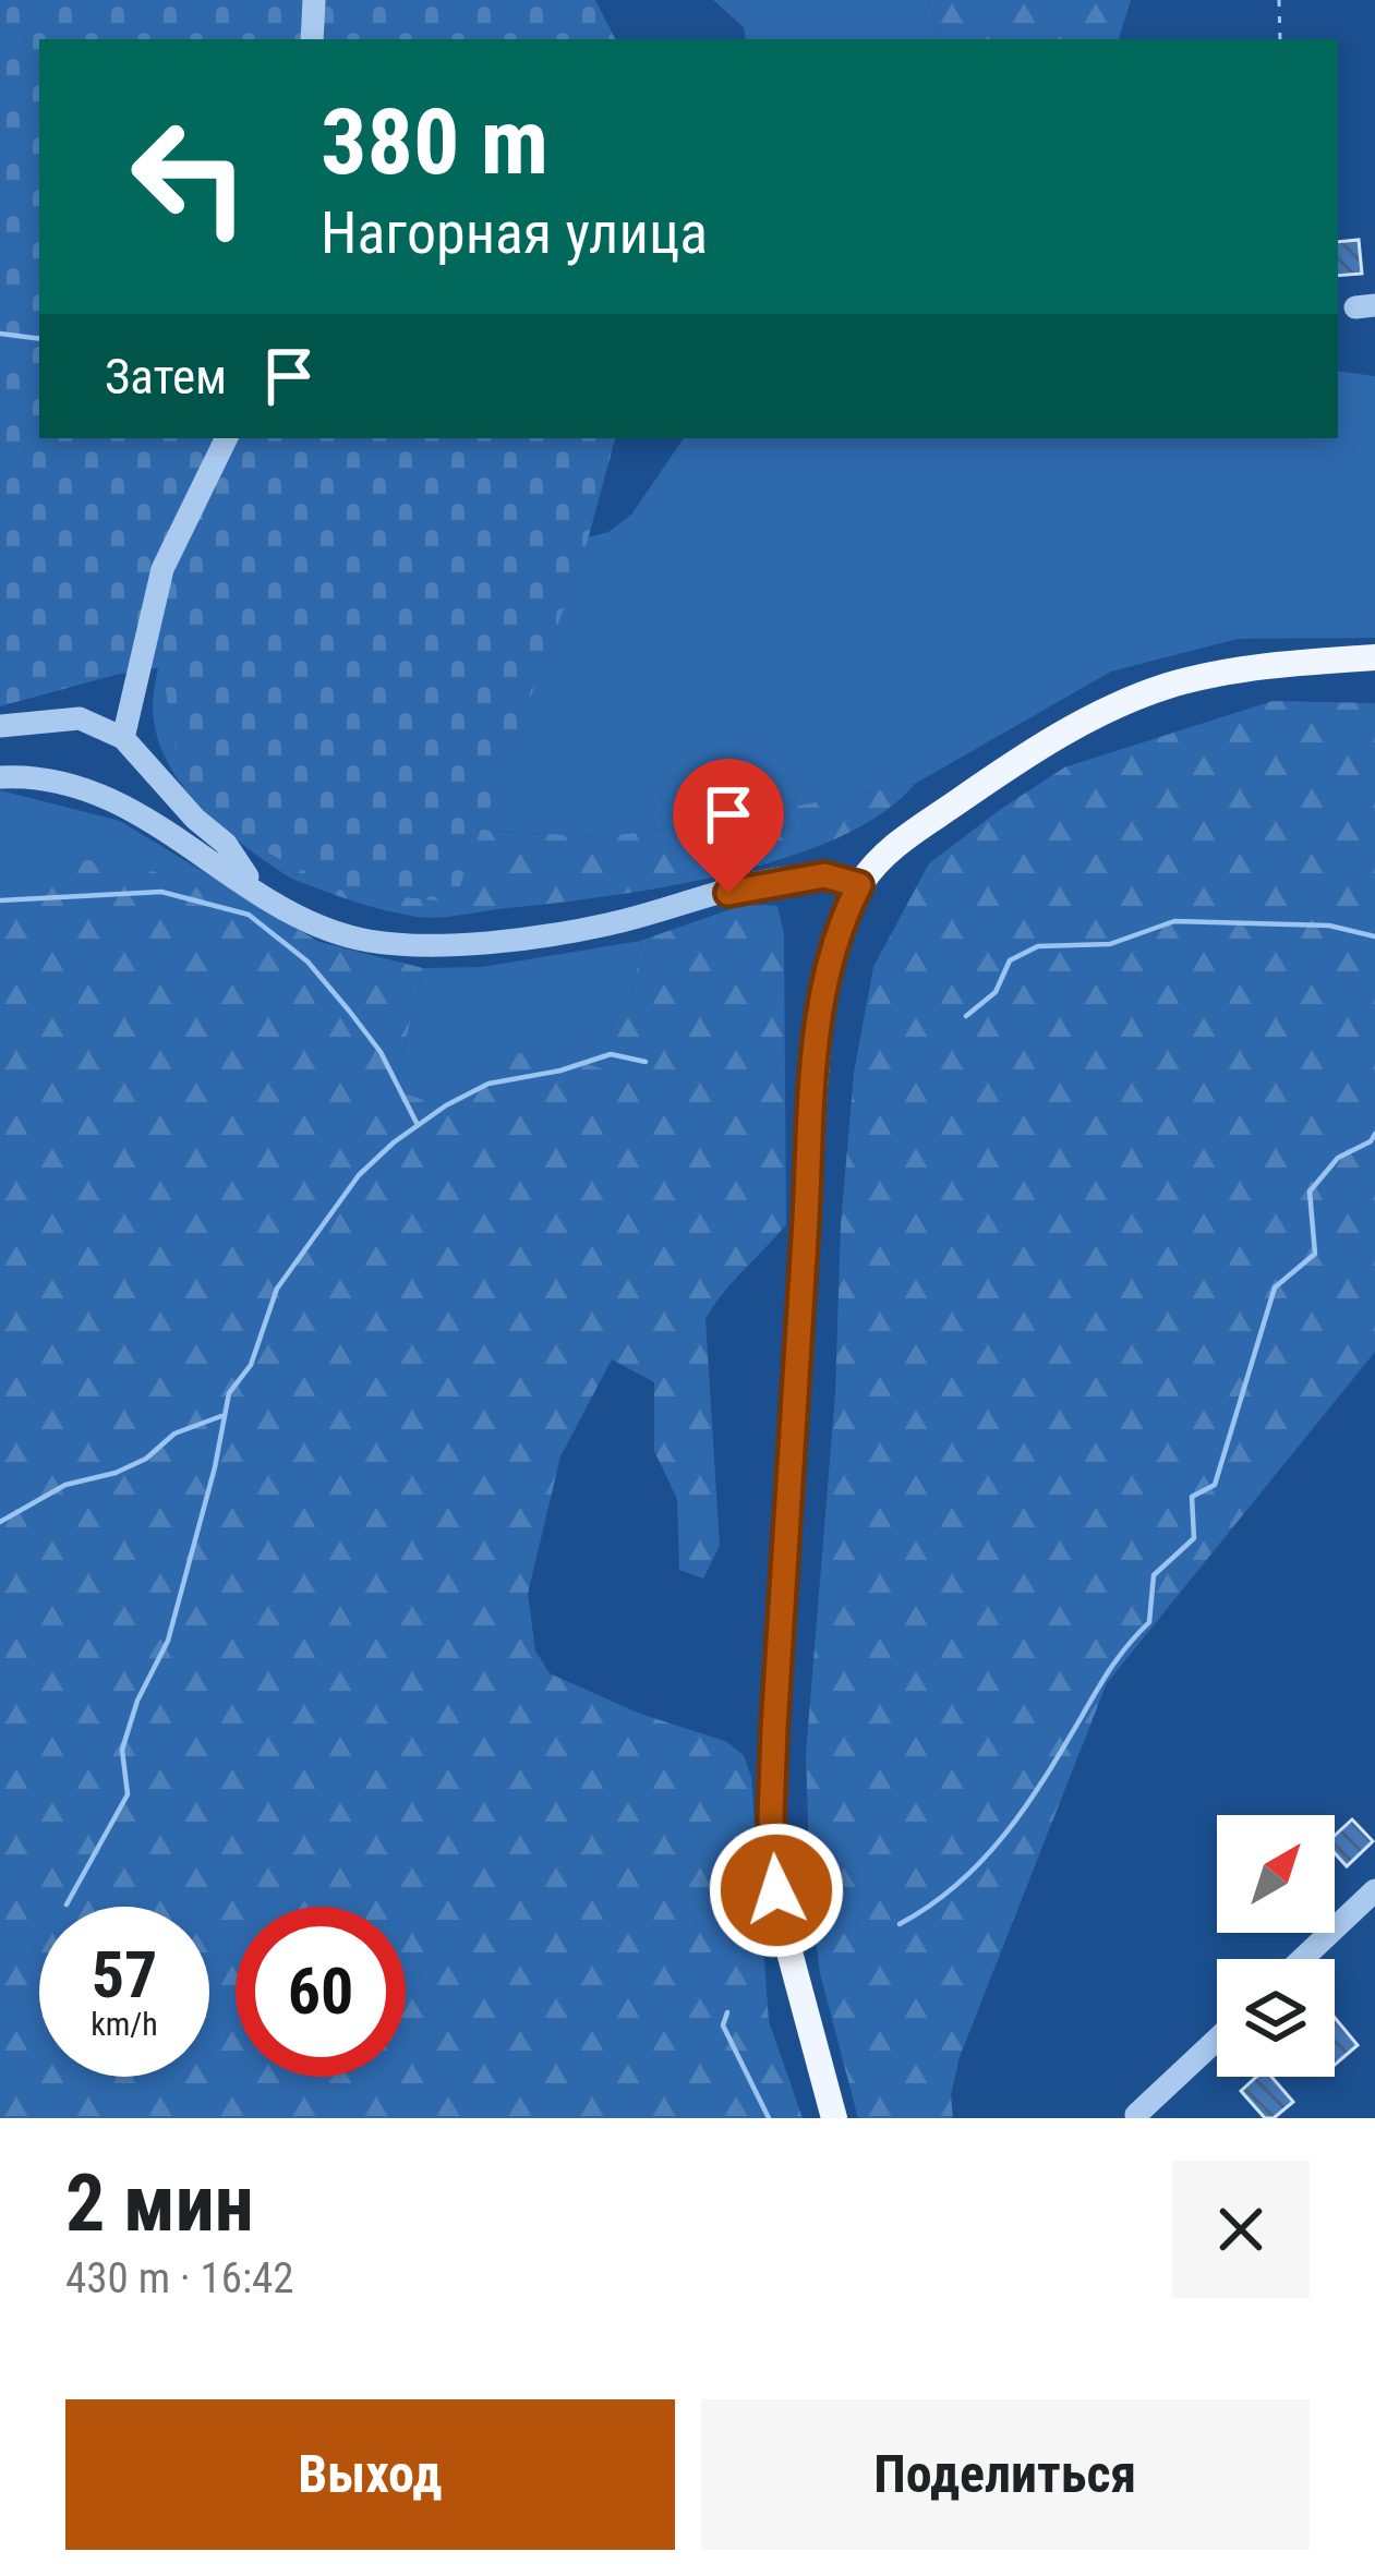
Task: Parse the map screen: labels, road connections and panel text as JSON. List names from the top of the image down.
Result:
{
  "north": "top right",
  "page": {
    "turn": ["380 m", "Нагорная улица"],
    "then": "Затем",
    "speed": "57 km/h",
    "limit": "60",
    "heading": ["2 мин", "430 m · 16:42"],
    "buttons": ["Выход", "Поделиться"]
  }
}
